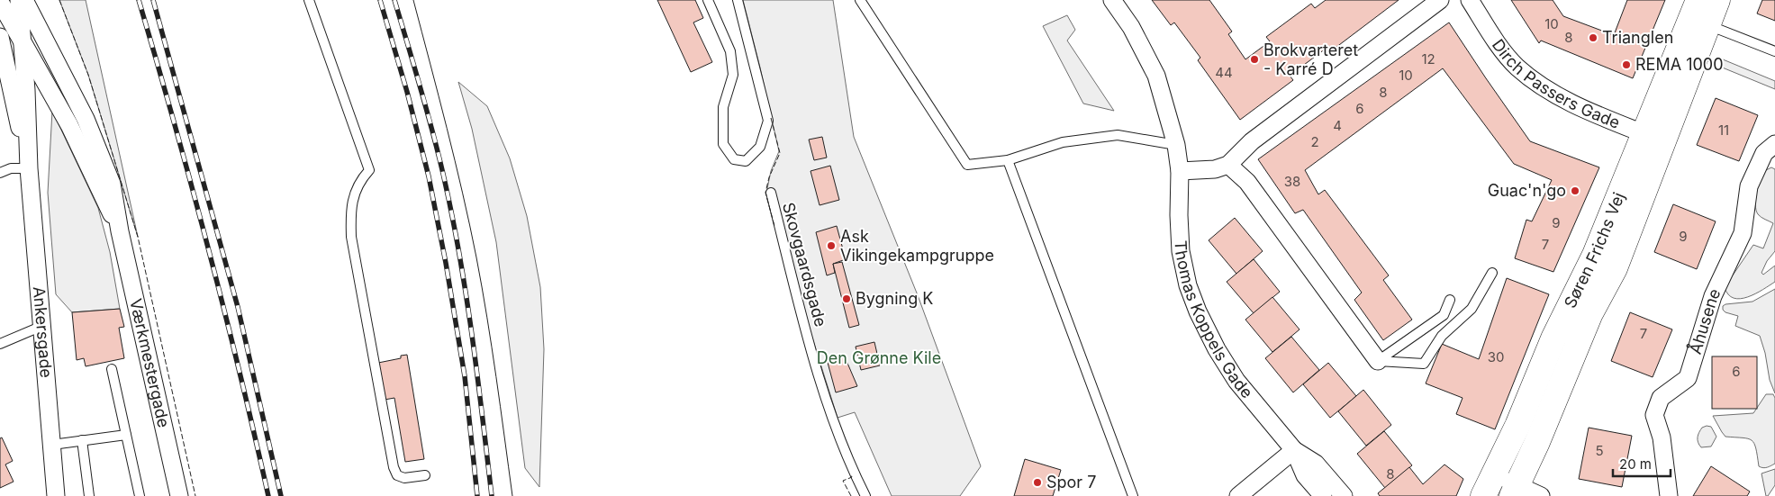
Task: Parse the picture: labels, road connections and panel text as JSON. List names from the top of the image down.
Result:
{
  "streets": {
    "street": [
      "Dirch Passers Gade",
      "Søren Frichs Vej",
      "Thomas Koppels Gade",
      "Åhusene",
      "Ankersgade",
      "Værkmestergade"
    ],
    "lane": ["Skovgaardsgade"]
  },
  "crossings": [
    ["Dirch Passers Gade", "Søren Frichs Vej"],
    ["Ankersgade", "Værkmestergade"]
  ],
  "parks": ["Den Grønne Kile"],
  "places": [
    "Trianglen",
    "Brokvarteret - Karré D",
    "REMA 1000",
    "Guac'n'go",
    "Ask Vikingekampgruppe",
    "Bygning K",
    "Spor 7"
  ],
  "house_numbers": [
    "10",
    "8",
    "12",
    "44",
    "10",
    "8",
    "6",
    "4",
    "11",
    "2",
    "38",
    "9",
    "9",
    "7",
    "7",
    "30",
    "6",
    "5",
    "8"
  ],
  "scale_bar": "20 m"
}
